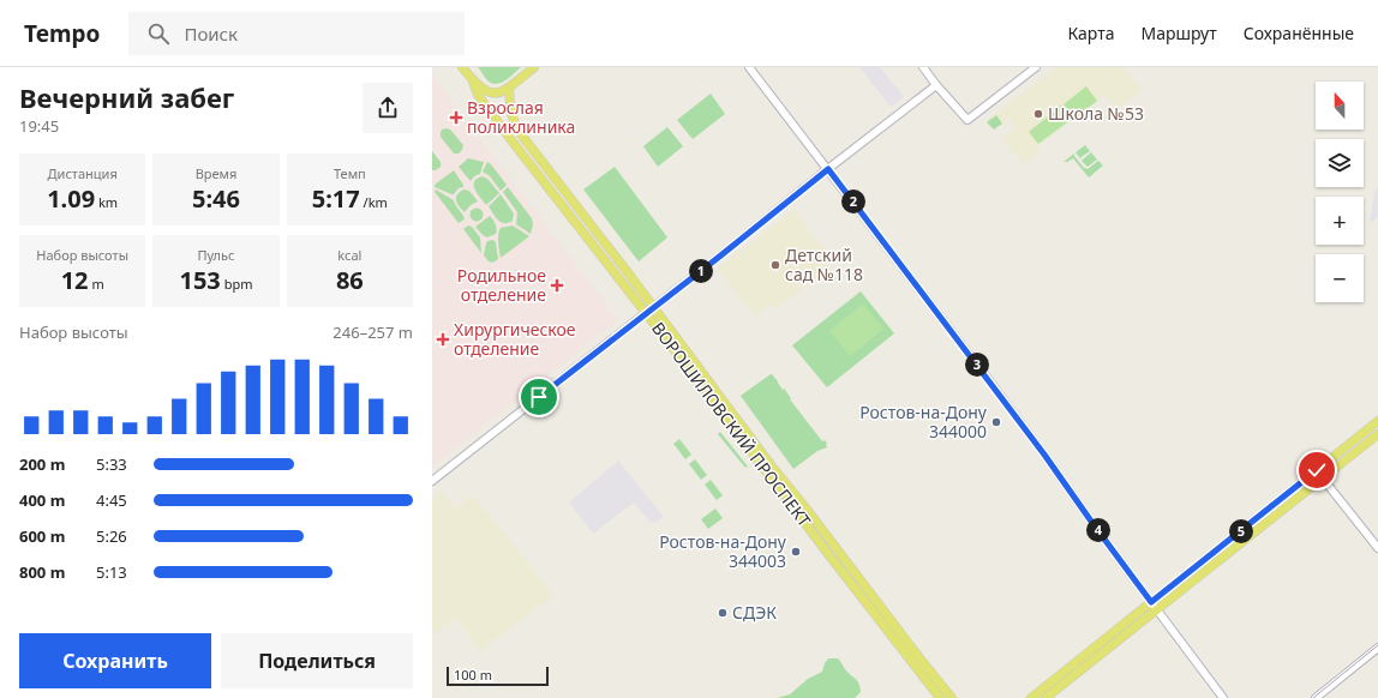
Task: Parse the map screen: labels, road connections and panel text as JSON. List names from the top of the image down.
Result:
{
  "streets": {
    "main road": ["ВОРОШИЛОВСКИЙ ПРОСПЕКТ"]
  },
  "places": {
    "other": [
      "Школа №53",
      "Детский сад №118",
      "Ростов-на-Дону 344000",
      "Ростов-на-Дону 344003",
      "СДЭК"
    ],
    "health": ["Взрослая поликлиника", "Родильное отделение", "Хирургическое отделение"]
  },
  "scale_bar": "100 m",
  "north": "top",
  "page": {
    "header": "Tempo",
    "search": "Поиск",
    "nav": ["Карта", "Маршрут", "Сохранённые"],
    "heading": ["Вечерний забег", "19:45"],
    "map_buttons": ["+", "−"],
    "stats": [
      ["Дистанция", "1.09 km"],
      ["Время", "5:46"],
      ["Темп", "5:17 /km"],
      ["Набор высоты", "12 m"],
      ["Пульс", "153 bpm"],
      ["kcal", "86"]
    ],
    "pins": [
      "2",
      "1",
      "3",
      "4",
      "5"
    ],
    "chart": ["Набор высоты", "246–257 m"],
    "list": [
      {
        "name": "200 m",
        "note": "5:33"
      },
      {
        "name": "400 m",
        "note": "4:45"
      },
      {
        "name": "600 m",
        "note": "5:26"
      },
      {
        "name": "800 m",
        "note": "5:13"
      }
    ],
    "buttons": ["Сохранить", "Поделиться"],
    "scale": "100 m"
  }
}
